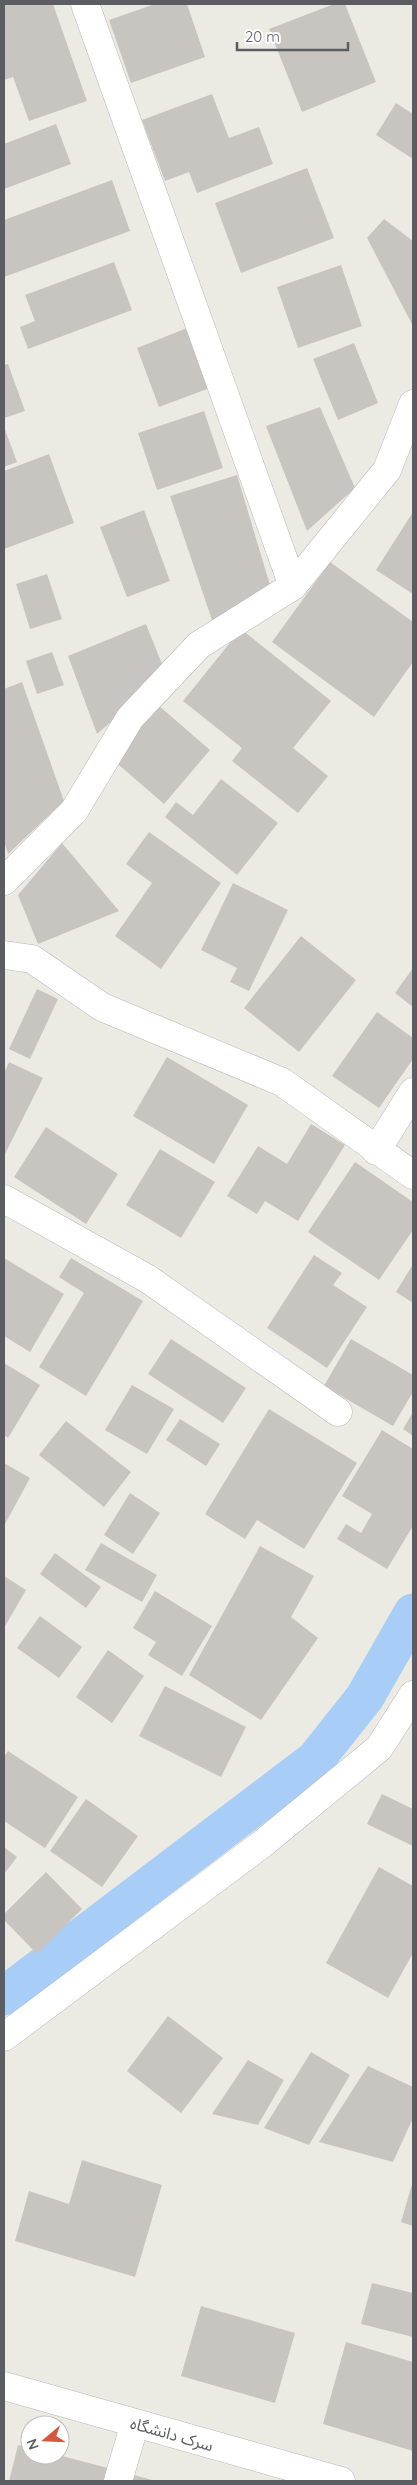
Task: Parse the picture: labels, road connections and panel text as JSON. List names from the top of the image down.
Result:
{
  "streets": {
    "street": ["سرک دانشگاه"]
  },
  "scale_bar": "20 m",
  "north": "left"
}
